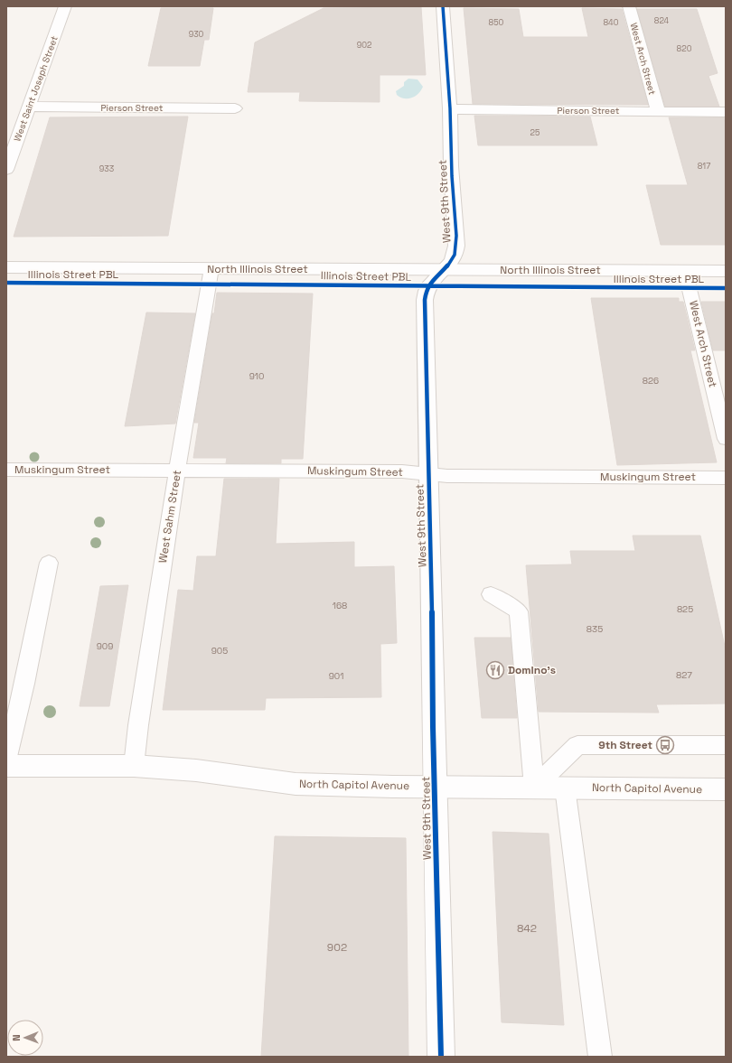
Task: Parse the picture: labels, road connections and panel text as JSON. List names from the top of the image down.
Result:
{
  "streets": {
    "street": [
      "West Arch Street",
      "West Saint Joseph Street",
      "Pierson Street",
      "West 9th Street",
      "North Illinois Street",
      "North Capitol Avenue"
    ],
    "lane": ["Muskingum Street", "West Sahm Street"],
    "cycle path": ["Illinois Street PBL"]
  },
  "crossings": [
    ["West Arch Street", "Pierson Street"],
    ["West Arch Street", "North Illinois Street"],
    ["West Saint Joseph Street", "Pierson Street"],
    ["Pierson Street", "West 9th Street"],
    ["West 9th Street", "North Illinois Street"],
    ["West 9th Street", "Muskingum Street"],
    ["West 9th Street", "North Capitol Avenue"],
    ["North Illinois Street", "West Sahm Street"],
    ["Muskingum Street", "West Sahm Street"],
    ["West Sahm Street", "North Capitol Avenue"]
  ],
  "places": {
    "restaurant": ["Domino's"],
    "bus stop": ["9th Street"]
  },
  "house_numbers": [
    "824",
    "850",
    "840",
    "930",
    "902",
    "820",
    "25",
    "817",
    "933",
    "910",
    "826",
    "168",
    "825",
    "835",
    "909",
    "905",
    "827",
    "901",
    "842",
    "902"
  ],
  "north": "left"
}
